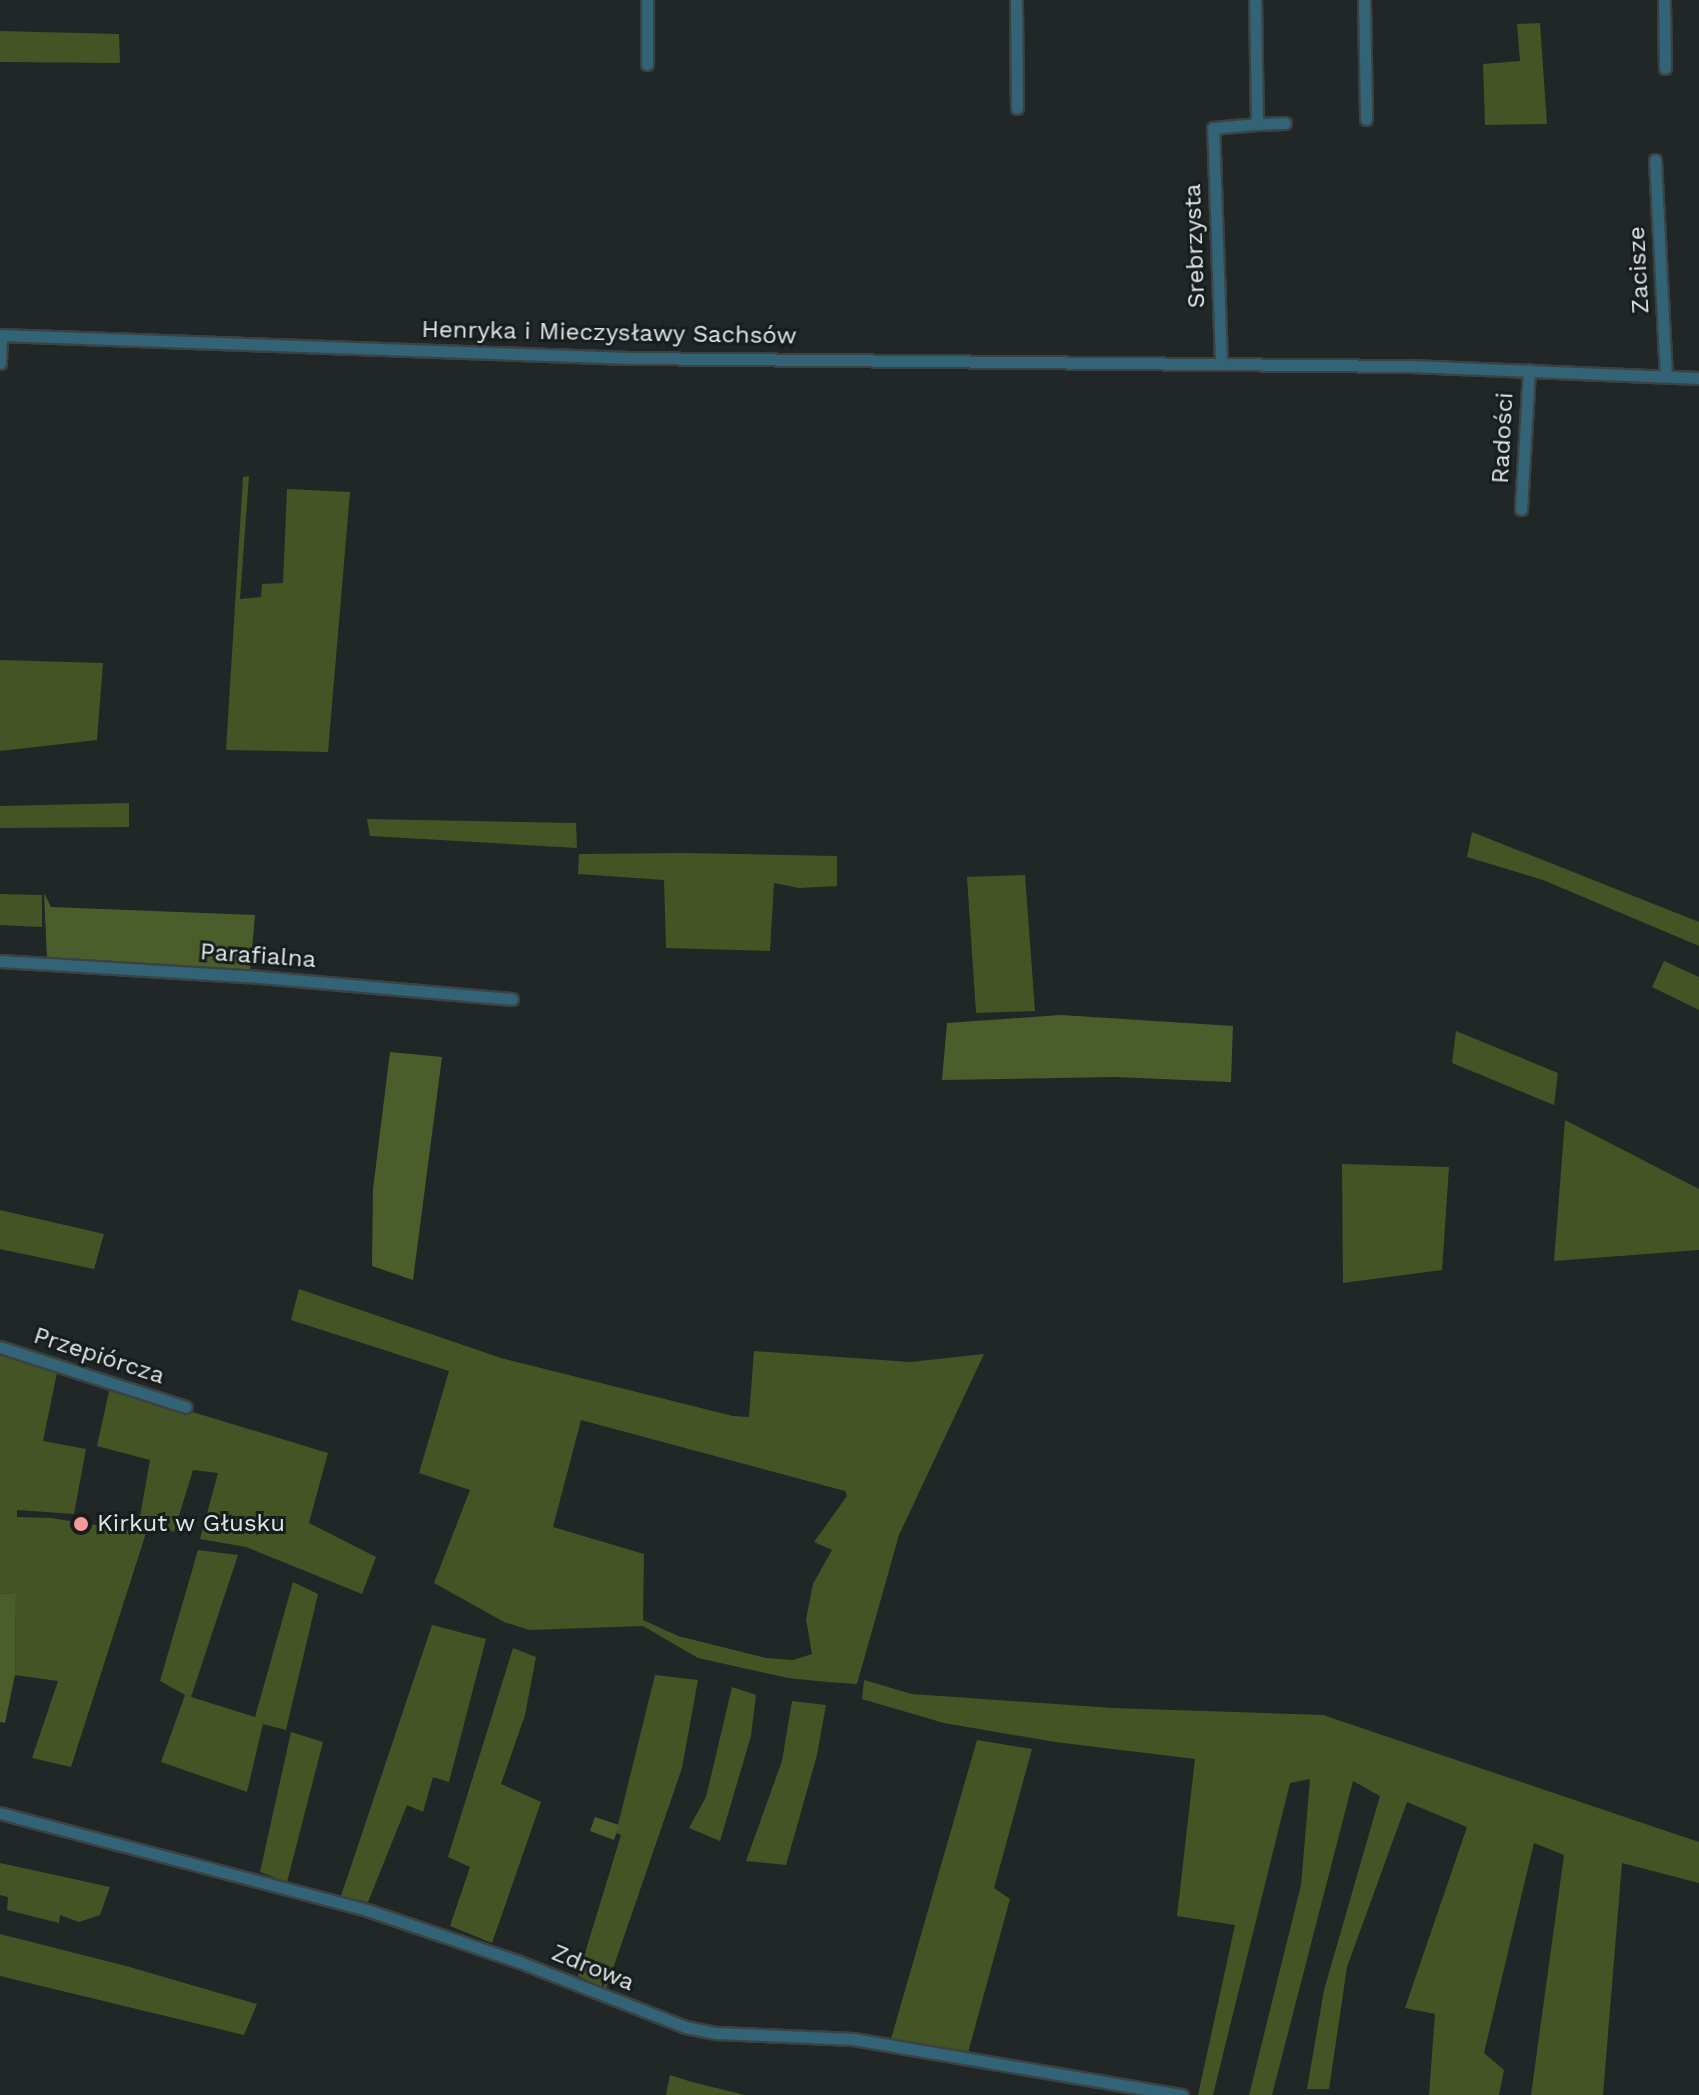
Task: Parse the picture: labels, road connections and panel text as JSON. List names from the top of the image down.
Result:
{
  "streets": {
    "street": [
      "Srebrzysta",
      "Zacisze",
      "Henryka i Mieczysławy Sachsów",
      "Radości",
      "Parafialna",
      "Przepiórcza",
      "Zdrowa"
    ]
  },
  "crossings": [
    ["Srebrzysta", "Henryka i Mieczysławy Sachsów"],
    ["Zacisze", "Henryka i Mieczysławy Sachsów"],
    ["Henryka i Mieczysławy Sachsów", "Radości"]
  ],
  "places": ["Kirkut w Głusku"]
}
